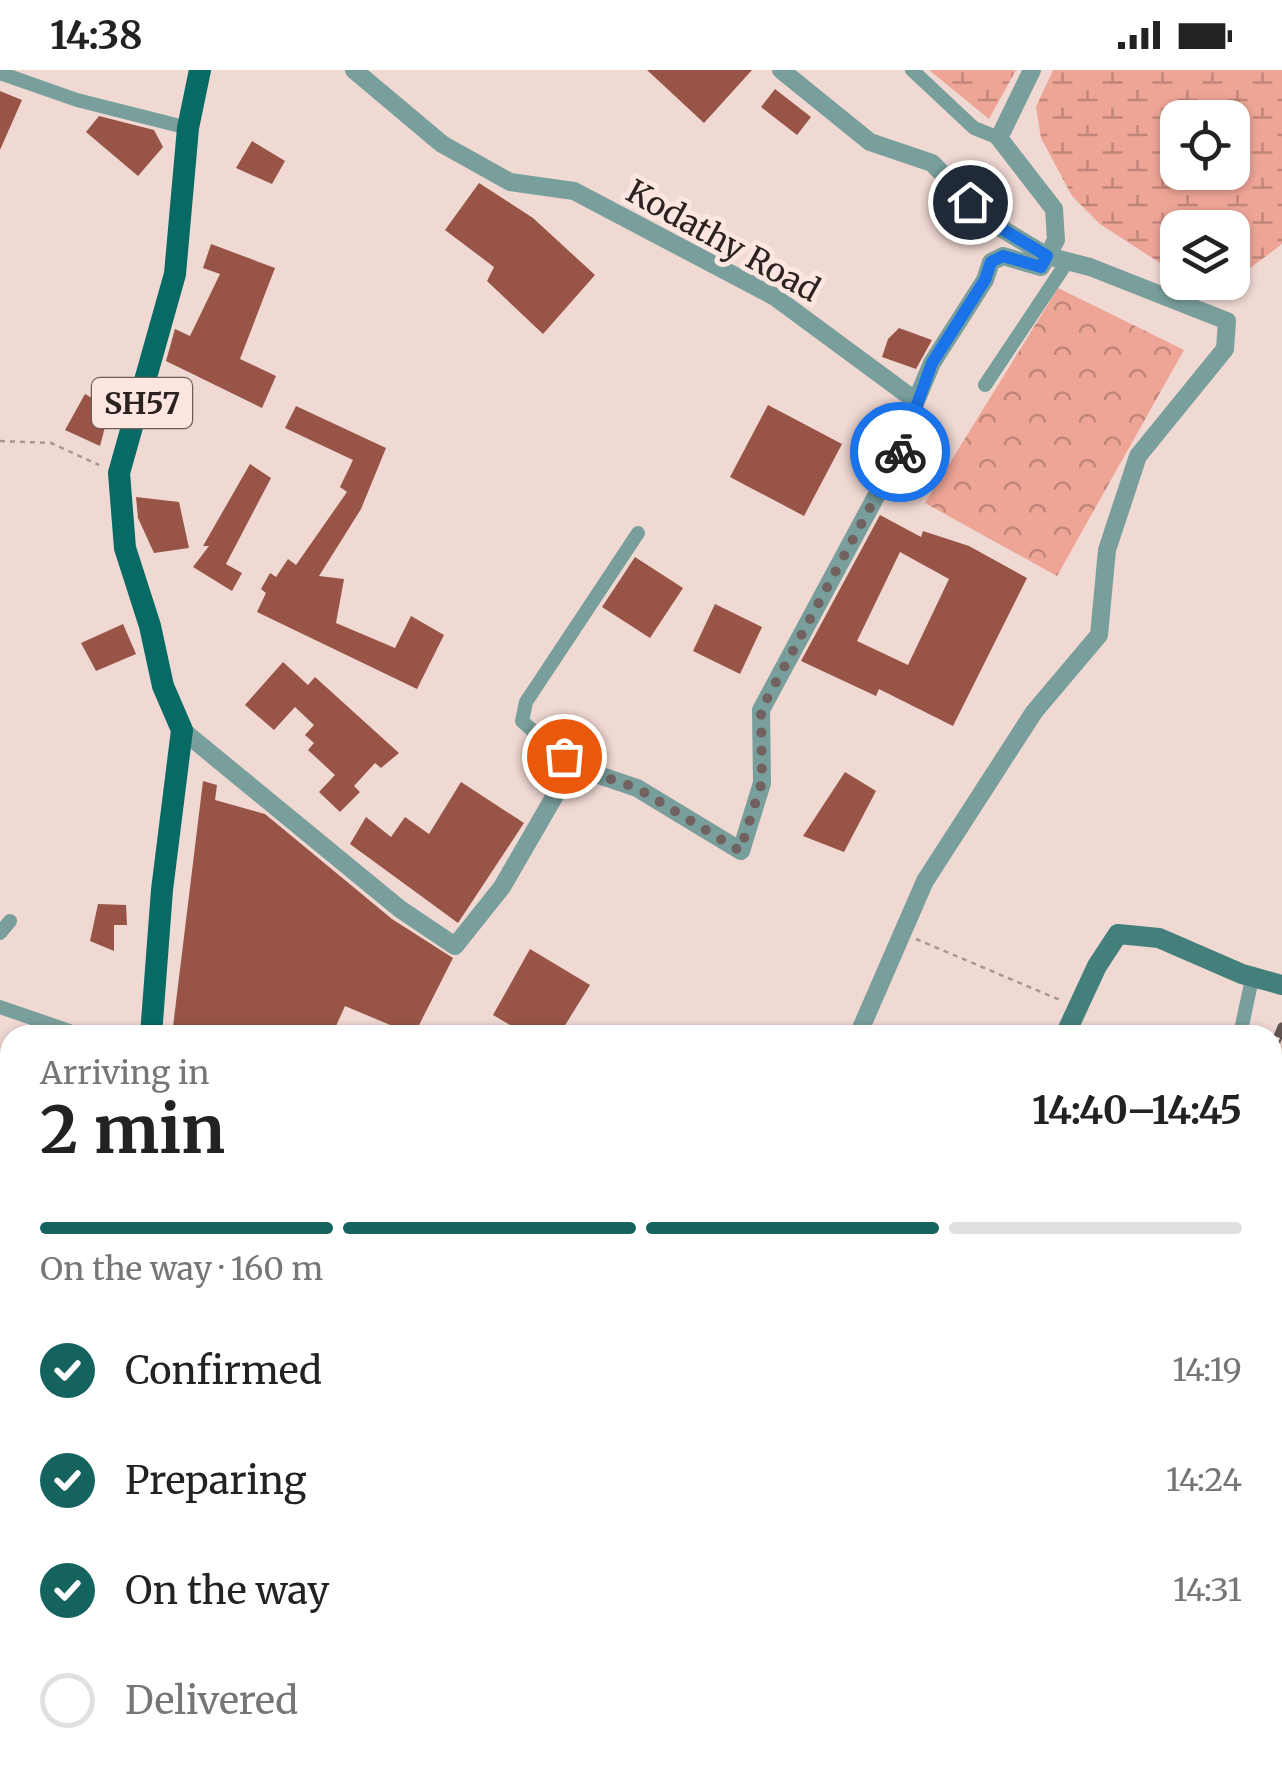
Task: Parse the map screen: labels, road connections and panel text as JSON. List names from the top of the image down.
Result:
{
  "streets": {
    "main road": ["SH57"],
    "street": ["Kodathy Road"]
  },
  "page": {
    "status": "14:38",
    "heading": ["2 min", "Arriving in", "14:40–14:45"],
    "bar": "On the way · 160 m",
    "list": [
      ["Confirmed", "14:19"],
      ["Preparing", "14:24"],
      ["On the way", "14:31"],
      "Delivered"
    ]
  }
}
